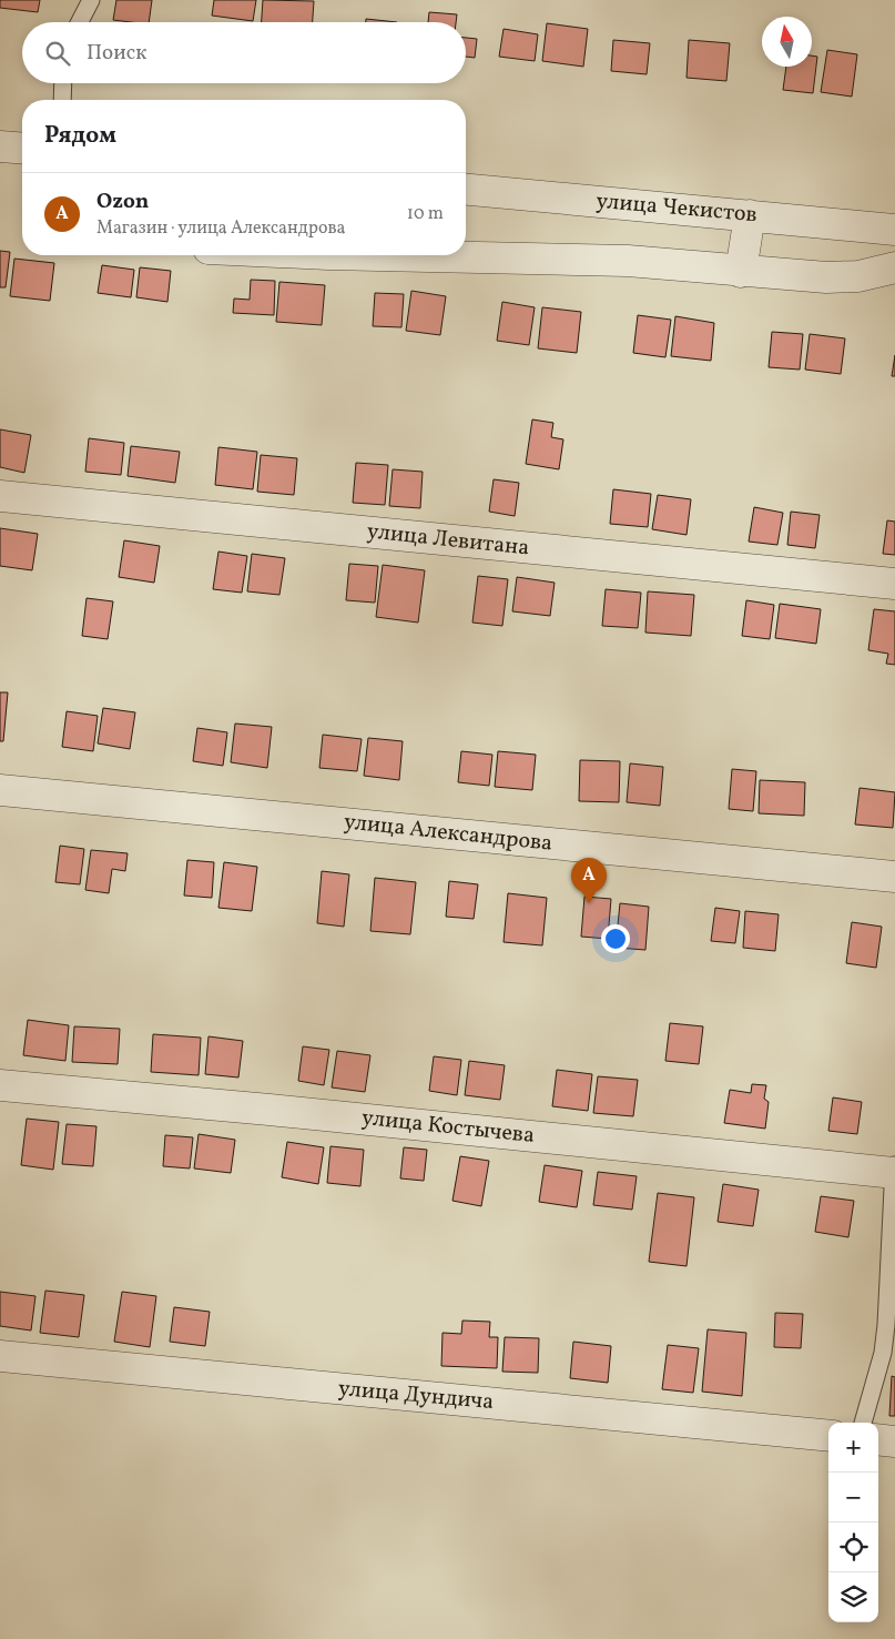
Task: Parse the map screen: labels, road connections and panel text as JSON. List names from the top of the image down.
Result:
{
  "streets": {
    "street": [
      "улица Чекистов",
      "улица Левитана",
      "улица Александрова",
      "улица Костычева",
      "улица Дундича"
    ]
  },
  "north": "top",
  "page": {
    "search": "Поиск",
    "heading": "Рядом",
    "list": [
      {
        "mark": "A",
        "name": "Ozon",
        "note": "Магазин · улица Александрова",
        "value": "10 m"
      }
    ],
    "pins": "A",
    "map_buttons": ["+", "−"]
  }
}
